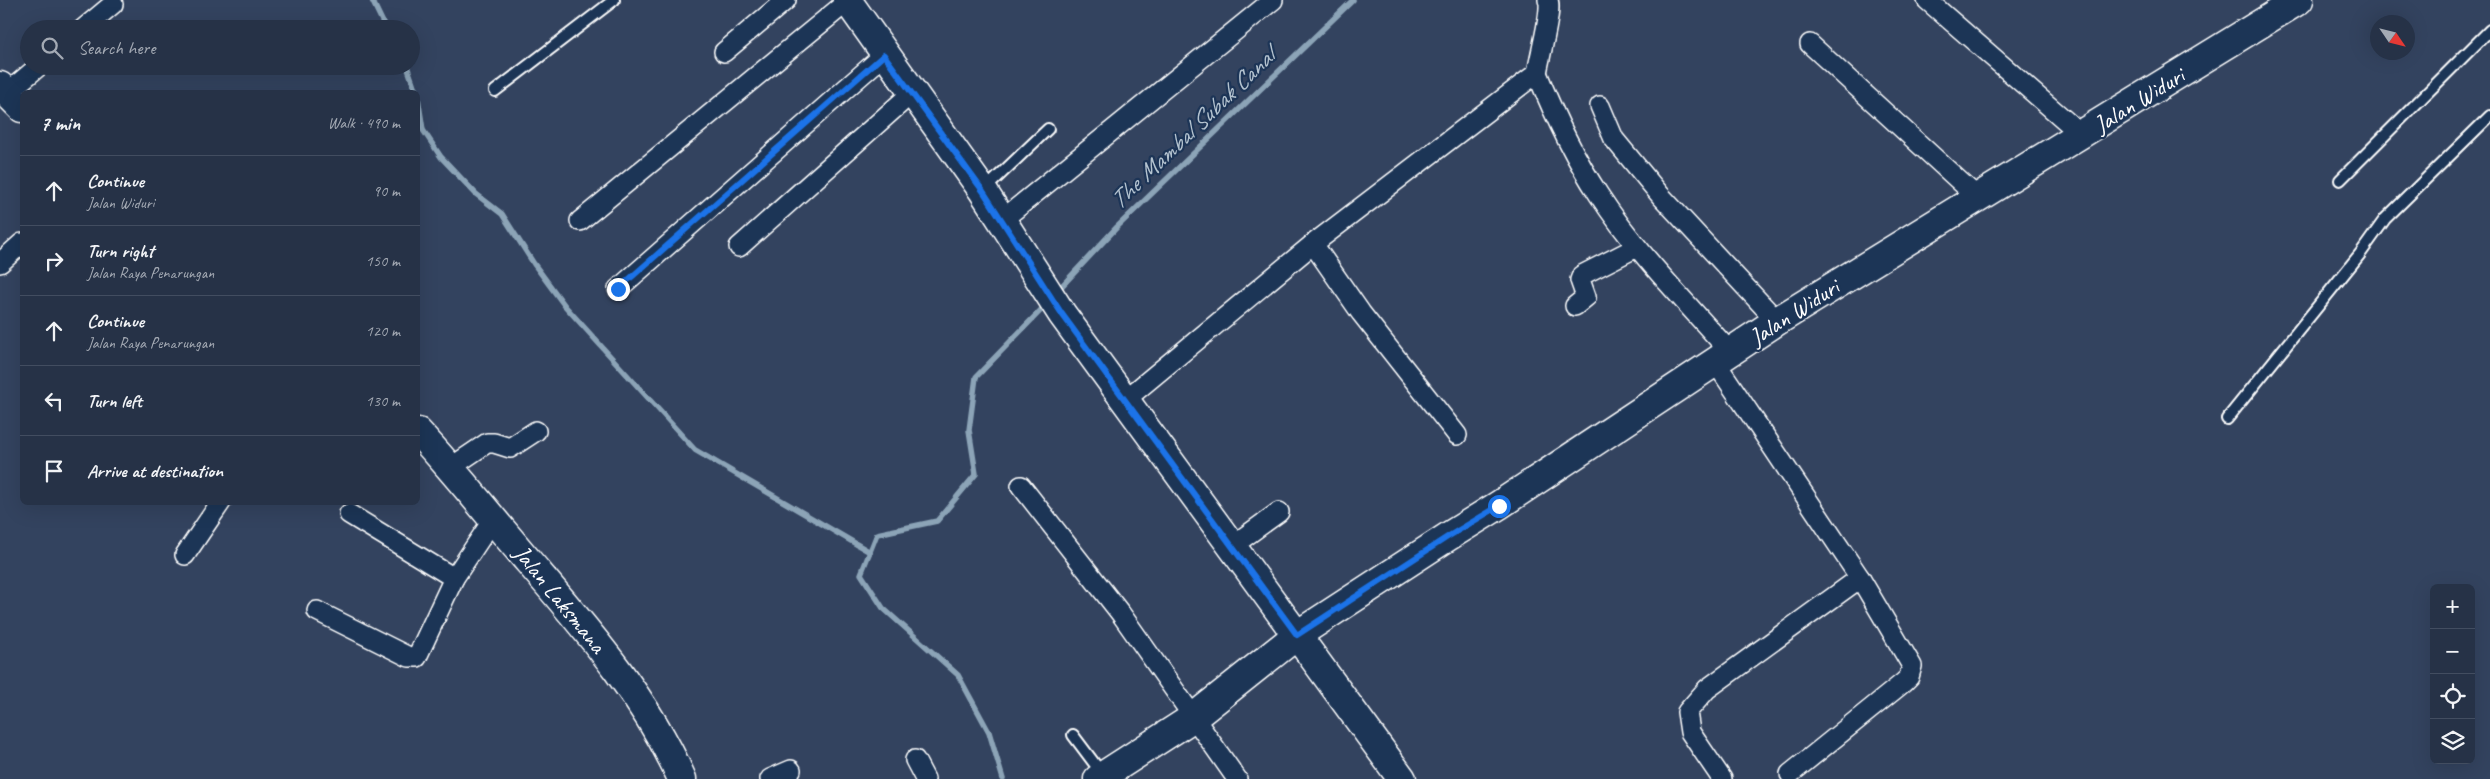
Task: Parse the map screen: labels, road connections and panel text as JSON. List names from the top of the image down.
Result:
{
  "streets": {
    "street": ["Jalan Widuri", "Jalan Laksmana"]
  },
  "water": ["The Mambal Subak Canal"],
  "north": "bottom right",
  "page": {
    "search": "Search here",
    "heading": ["7 min", "Walk · 490 m"],
    "list": [
      ["Continue", "Jalan Widuri", "90 m"],
      ["Turn right", "Jalan Raya Penarungan", "150 m"],
      ["Continue", "Jalan Raya Penarungan", "120 m"],
      ["Turn left", "130 m"],
      "Arrive at destination"
    ],
    "map_buttons": ["+", "−"]
  }
}
